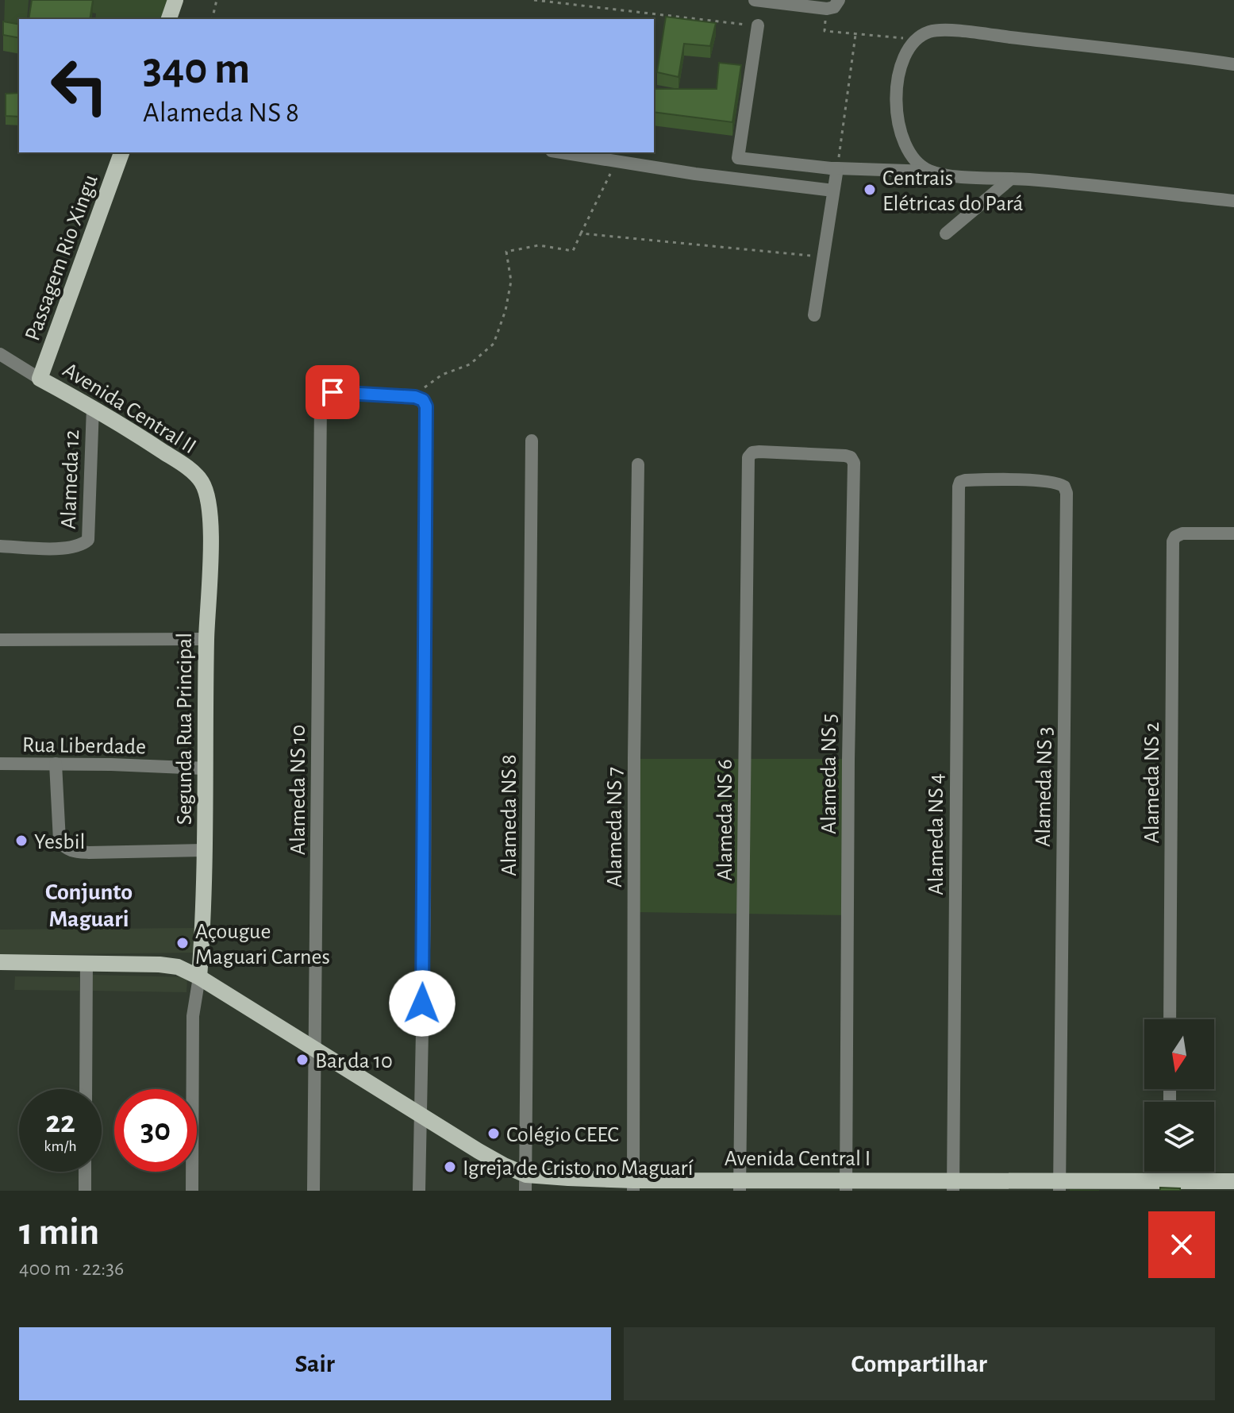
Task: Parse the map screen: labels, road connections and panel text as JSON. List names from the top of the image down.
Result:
{
  "streets": {
    "main road": [
      "Passagem Rio Xingu",
      "Avenida Central II",
      "Segunda Rua Principal",
      "Avenida Central I"
    ],
    "street": [
      "Alameda 12",
      "Rua Liberdade",
      "Alameda NS 5",
      "Alameda NS 2",
      "Alameda NS 3",
      "Alameda NS 10",
      "Alameda NS 8",
      "Alameda NS 6",
      "Alameda NS 7",
      "Alameda NS 4"
    ]
  },
  "crossings": [
    ["Passagem Rio Xingu", "Avenida Central II"],
    ["Avenida Central II", "Alameda 12"],
    ["Avenida Central II", "Segunda Rua Principal"],
    ["Segunda Rua Principal", "Rua Liberdade"],
    ["Segunda Rua Principal", "Avenida Central I"],
    ["Alameda NS 5", "Alameda NS 6"],
    ["Alameda NS 5", "Avenida Central I"],
    ["Alameda NS 3", "Alameda NS 4"],
    ["Alameda NS 3", "Avenida Central I"],
    ["Alameda NS 10", "Avenida Central I"],
    ["Alameda NS 8", "Avenida Central I"],
    ["Alameda NS 6", "Avenida Central I"],
    ["Alameda NS 7", "Avenida Central I"],
    ["Alameda NS 4", "Avenida Central I"]
  ],
  "districts": ["Conjunto Maguari"],
  "places": [
    "Centrais Elétricas do Pará",
    "Yesbil",
    "Açougue Maguari Carnes",
    "Bar da 10",
    "Colégio CEEC",
    "Igreja de Cristo no Maguarí"
  ],
  "north": "bottom",
  "page": {
    "turn": ["340 m", "Alameda NS 8"],
    "speed": "22 km/h",
    "limit": "30",
    "heading": ["1 min", "400 m · 22:36"],
    "buttons": ["Sair", "Compartilhar"]
  }
}
